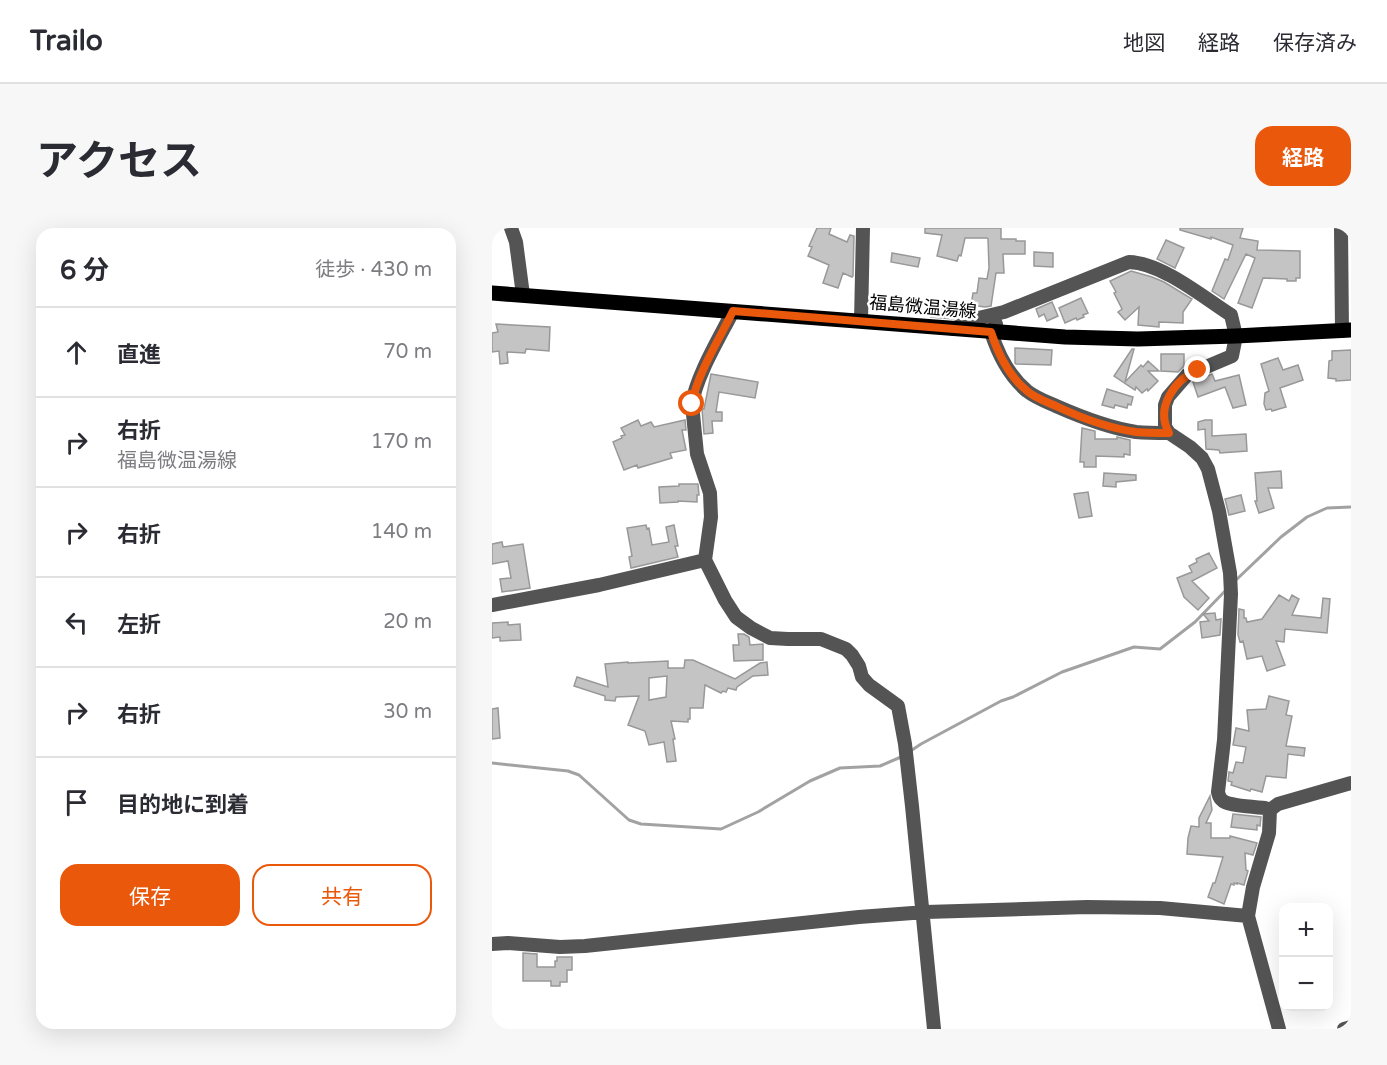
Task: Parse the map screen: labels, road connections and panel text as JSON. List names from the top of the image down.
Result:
{
  "streets": {
    "main road": ["福島微温湯線"]
  },
  "page": {
    "header": "Trailo",
    "nav": ["地図", "経路", "保存済み"],
    "title": "アクセス",
    "buttons": [
      "経路",
      ["保存", "共有"]
    ],
    "heading": ["6 分", "徒歩 · 430 m"],
    "list": [
      ["直進", "70 m"],
      ["右折", "福島微温湯線", "170 m"],
      ["右折", "140 m"],
      ["左折", "20 m"],
      ["右折", "30 m"],
      "目的地に到着"
    ],
    "map_buttons": ["+", "−"]
  }
}
